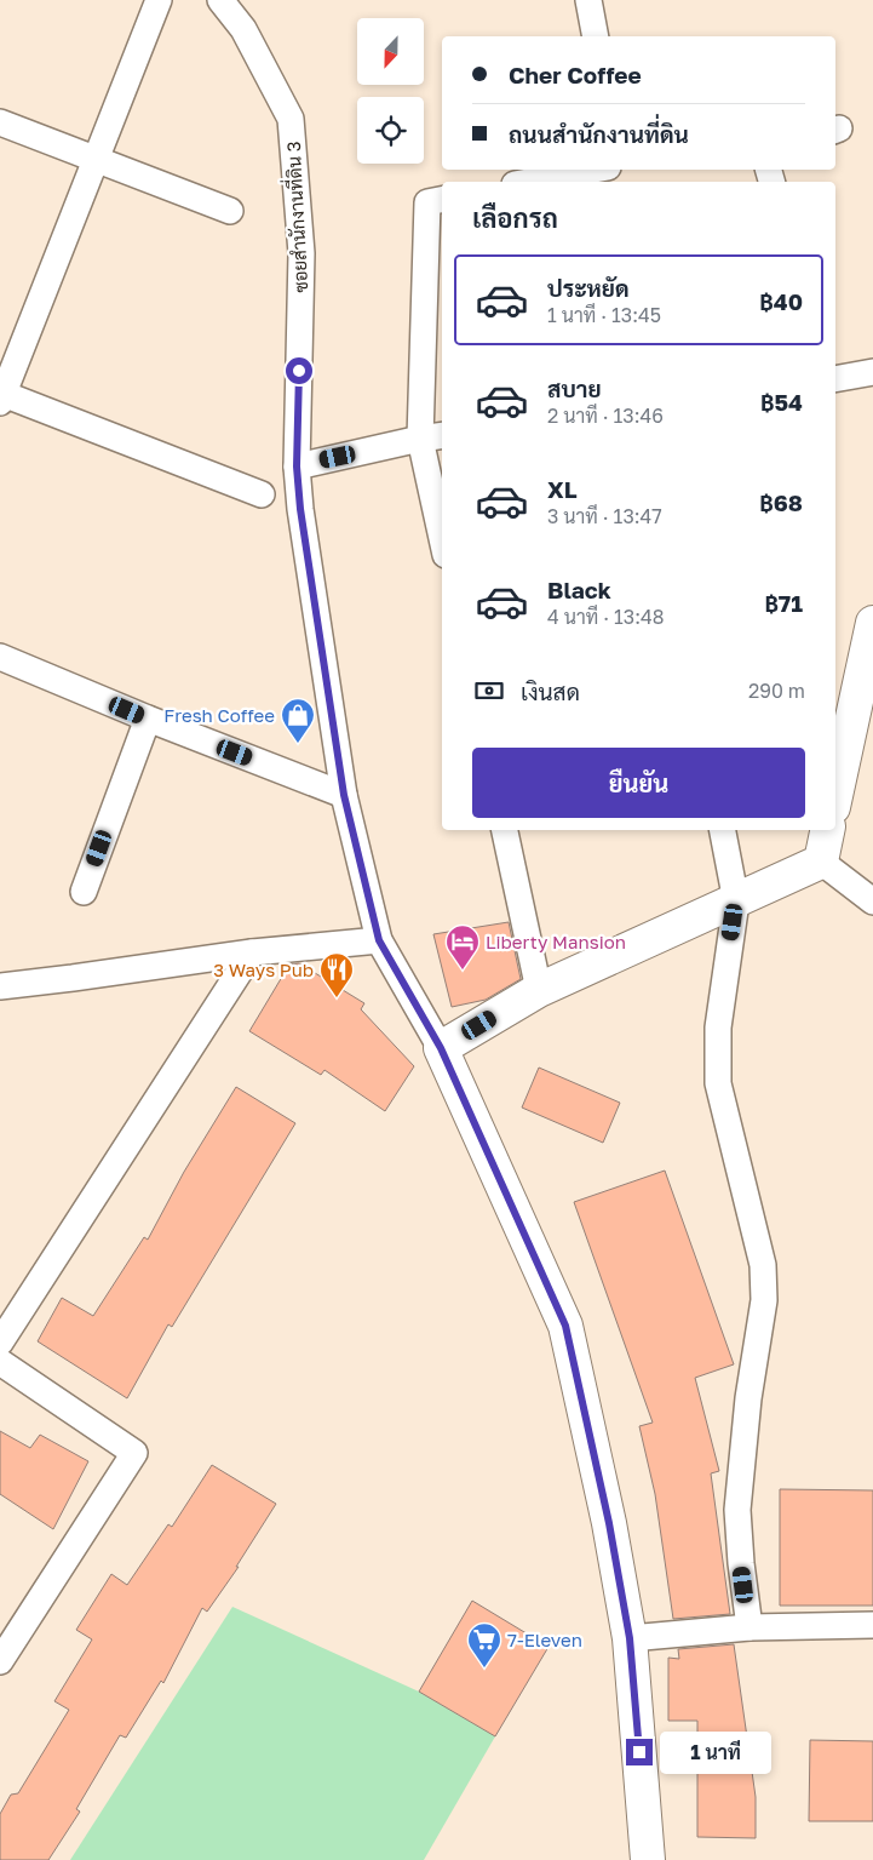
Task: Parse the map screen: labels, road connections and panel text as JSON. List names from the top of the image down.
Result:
{
  "streets": {
    "street": ["ซอยสำนักงานที่ดิน 3"]
  },
  "places": {
    "shop": ["Fresh Coffee"],
    "hotel": ["Liberty Mansion"],
    "restaurant": ["3 Ways Pub"],
    "supermarket": ["7-Eleven"]
  },
  "north": "bottom",
  "page": {
    "banner": ["Cher Coffee", "ถนนสำนักงานที่ดิน"],
    "heading": "เลือกรถ",
    "list": [
      {
        "name": "ประหยัด",
        "note": "1 นาที · 13:45",
        "value": "฿40"
      },
      {
        "name": "สบาย",
        "note": "2 นาที · 13:46",
        "value": "฿54"
      },
      {
        "name": "XL",
        "note": "3 นาที · 13:47",
        "value": "฿68"
      },
      {
        "name": "Black",
        "note": "4 นาที · 13:48",
        "value": "฿71"
      }
    ],
    "pay": ["เงินสด", "290 m"],
    "buttons": "ยืนยัน",
    "bubble": "1 นาที"
  }
}
